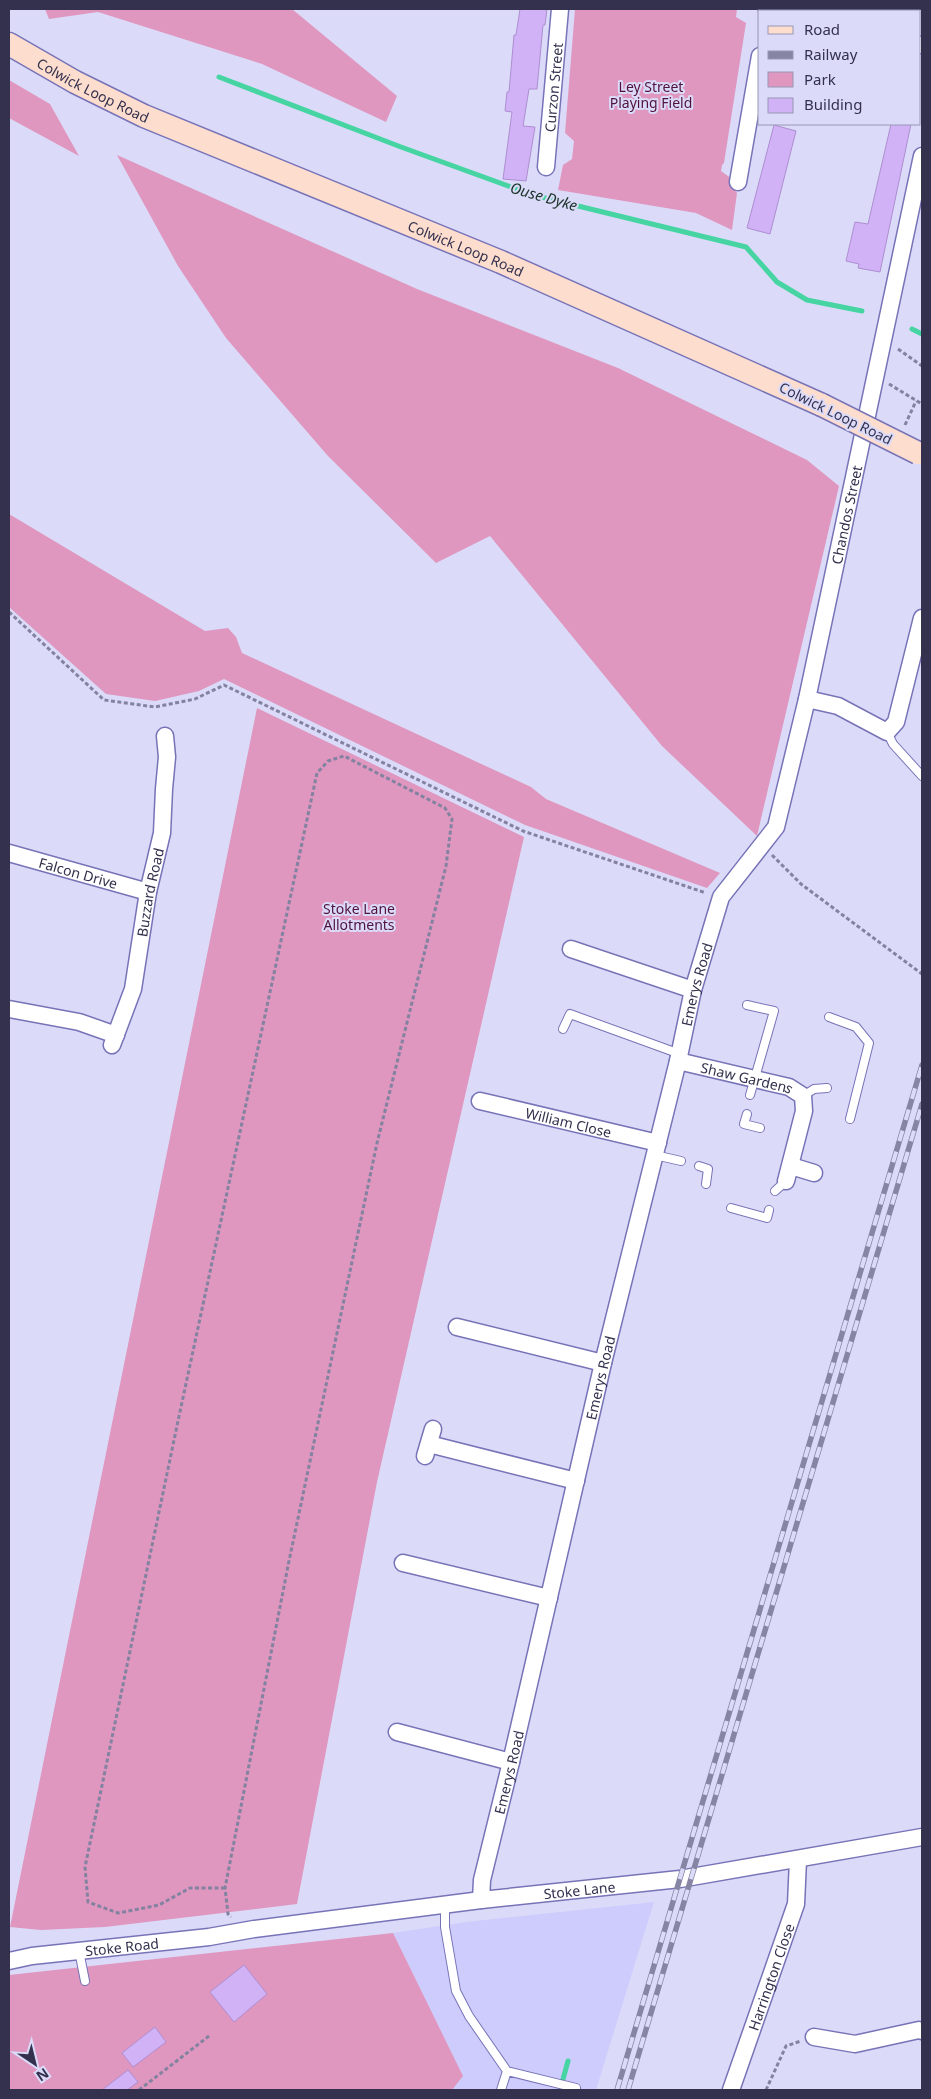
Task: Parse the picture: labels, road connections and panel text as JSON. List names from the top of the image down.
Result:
{
  "streets": {
    "main road": ["Colwick Loop Road"],
    "street": [
      "Curzon Street",
      "Chandos Street",
      "Falcon Drive",
      "Buzzard Road",
      "Emerys Road",
      "Shaw Gardens",
      "William Close",
      "Stoke Lane",
      "Stoke Road",
      "Harrington Close"
    ]
  },
  "crossings": [
    ["Chandos Street", "Emerys Road"],
    ["Falcon Drive", "Buzzard Road"],
    ["Emerys Road", "Shaw Gardens"],
    ["Emerys Road", "William Close"],
    ["Emerys Road", "Stoke Lane"],
    ["Stoke Lane", "Stoke Road"],
    ["Stoke Lane", "Harrington Close"]
  ],
  "water": ["Ouse Dyke"],
  "parks": ["Ley Street Playing Field", "Stoke Lane Allotments"],
  "legend": [
    "Road",
    "Railway",
    "Park",
    "Building"
  ],
  "north": "bottom right"
}
